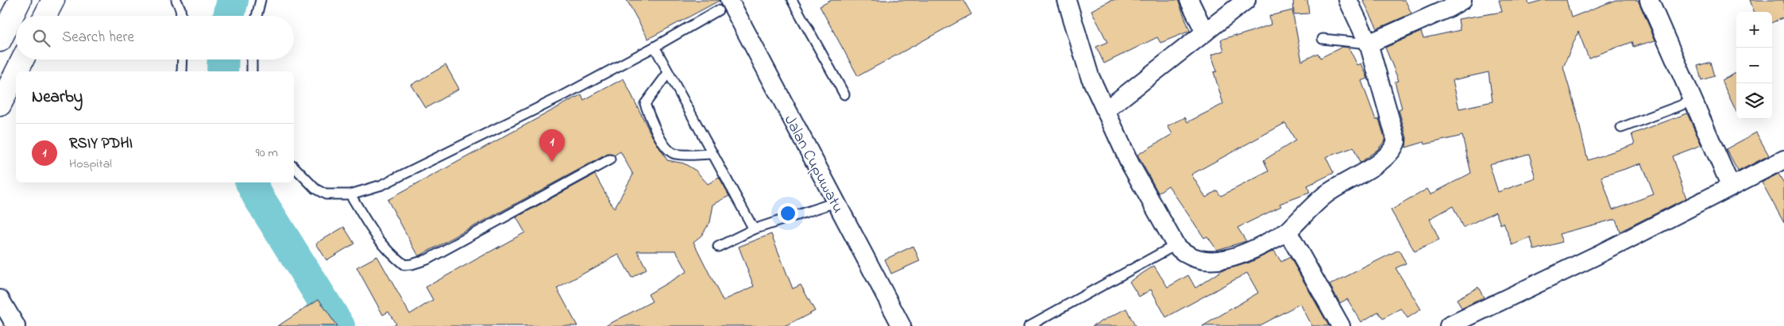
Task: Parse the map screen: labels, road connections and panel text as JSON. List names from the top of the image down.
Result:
{
  "streets": {
    "street": ["Jalan Cupuwatu"]
  },
  "page": {
    "map_buttons": ["+", "−"],
    "search": "Search here",
    "heading": "Nearby",
    "list": [
      {
        "mark": "1",
        "name": "RSIY PDHI",
        "note": "Hospital",
        "value": "90 m"
      }
    ],
    "pins": "1"
  }
}
